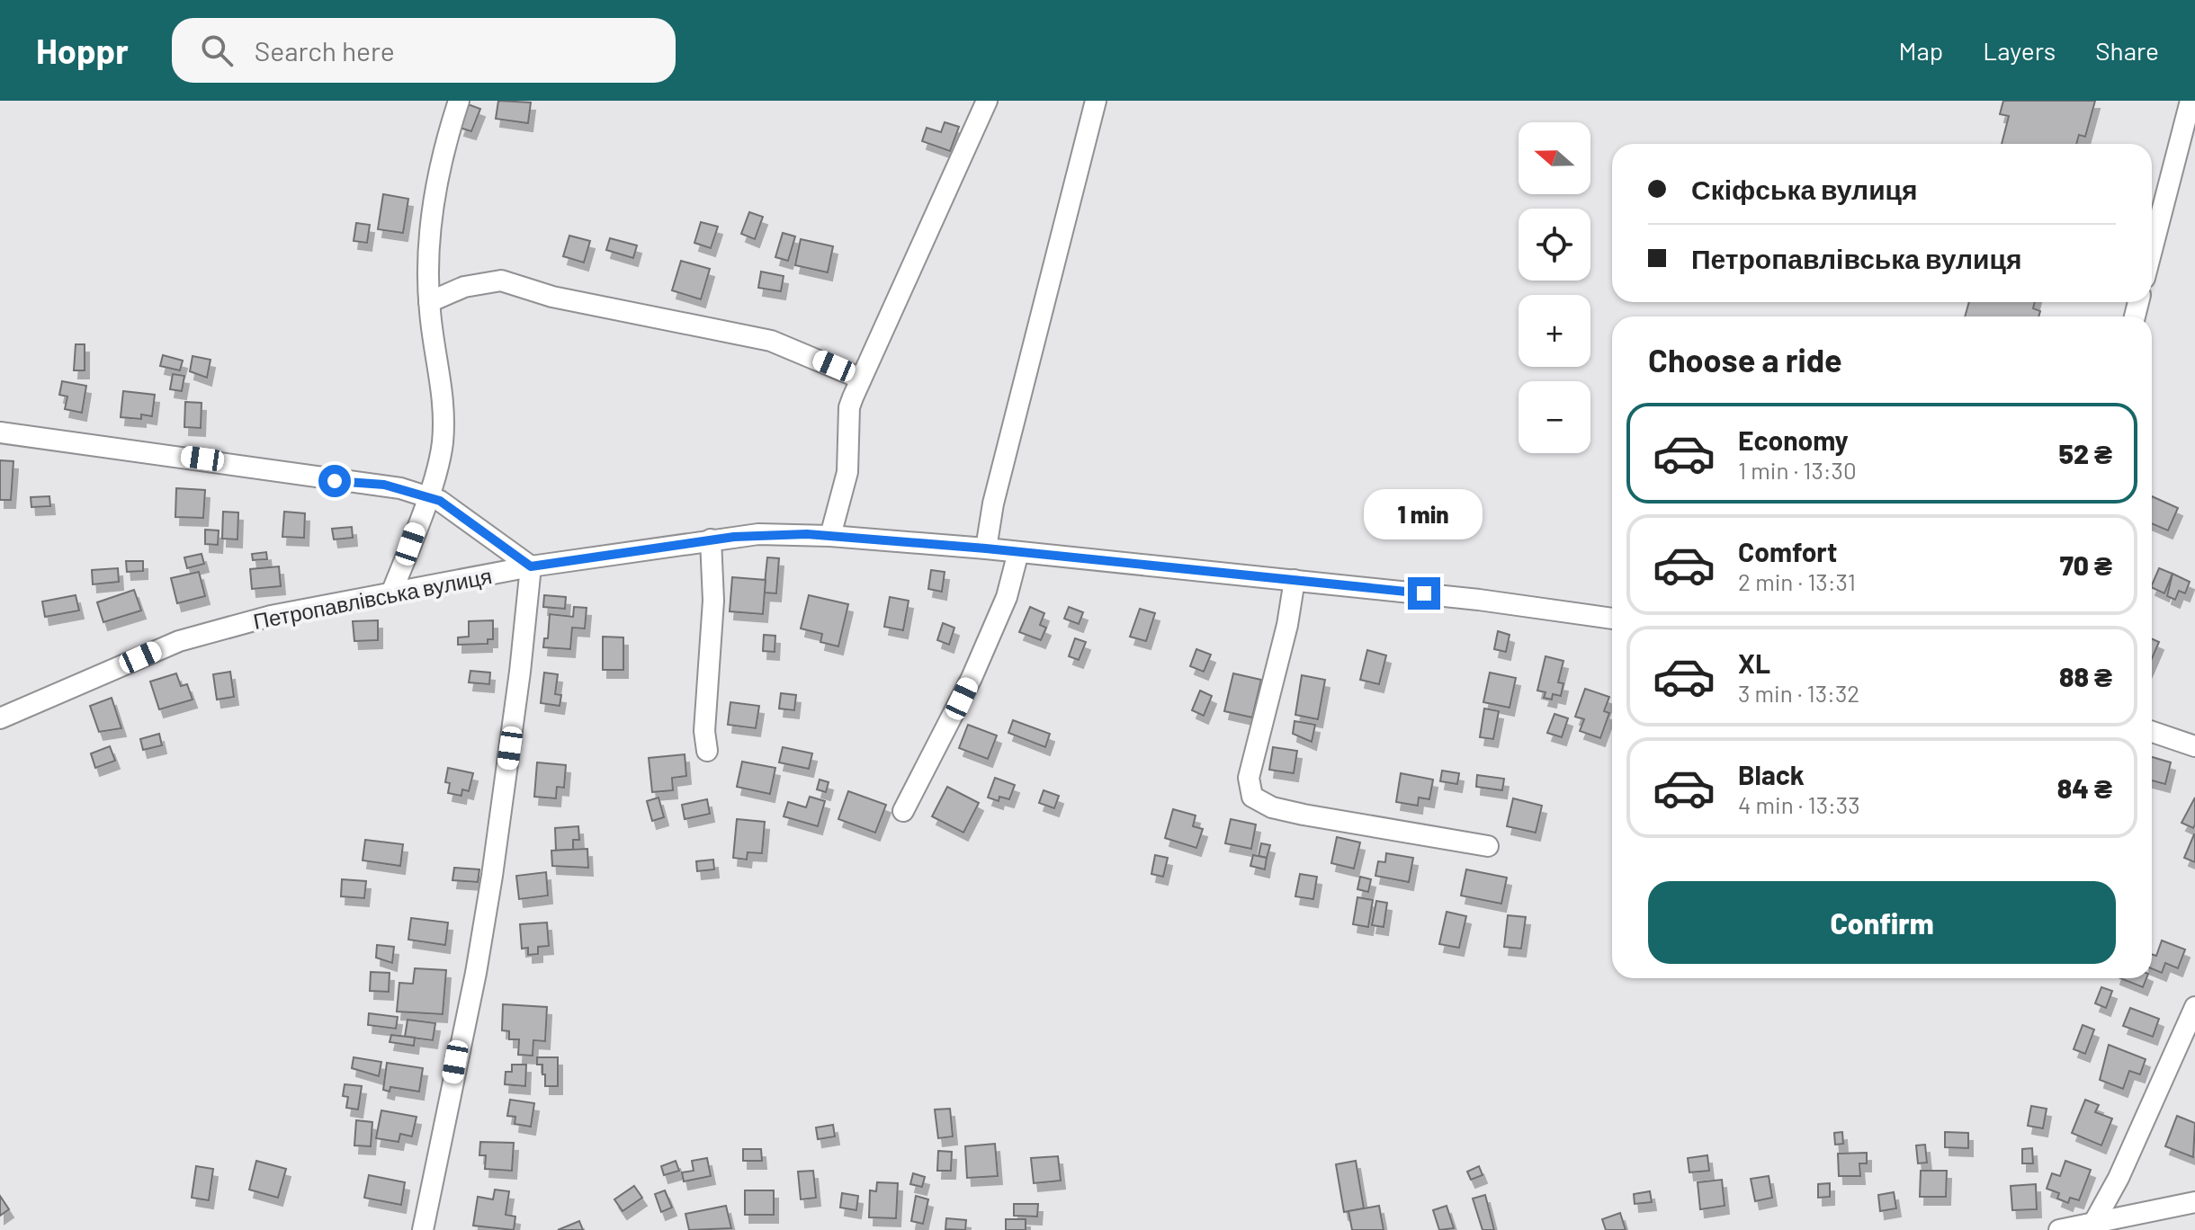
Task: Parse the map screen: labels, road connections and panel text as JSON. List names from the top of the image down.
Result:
{
  "streets": {
    "street": ["Петропавлівська вулиця"]
  },
  "north": "left",
  "page": {
    "header": "Hoppr",
    "search": "Search here",
    "nav": ["Map", "Layers", "Share"],
    "map_buttons": ["+", "−"],
    "banner": ["Скіфська вулиця", "Петропавлівська вулиця"],
    "heading": "Choose a ride",
    "list": [
      {
        "name": "Economy",
        "note": "1 min · 13:30",
        "value": "52 ₴"
      },
      {
        "name": "Comfort",
        "note": "2 min · 13:31",
        "value": "70 ₴"
      },
      {
        "name": "XL",
        "note": "3 min · 13:32",
        "value": "88 ₴"
      },
      {
        "name": "Black",
        "note": "4 min · 13:33",
        "value": "84 ₴"
      }
    ],
    "bubble": "1 min",
    "buttons": "Confirm"
  }
}
